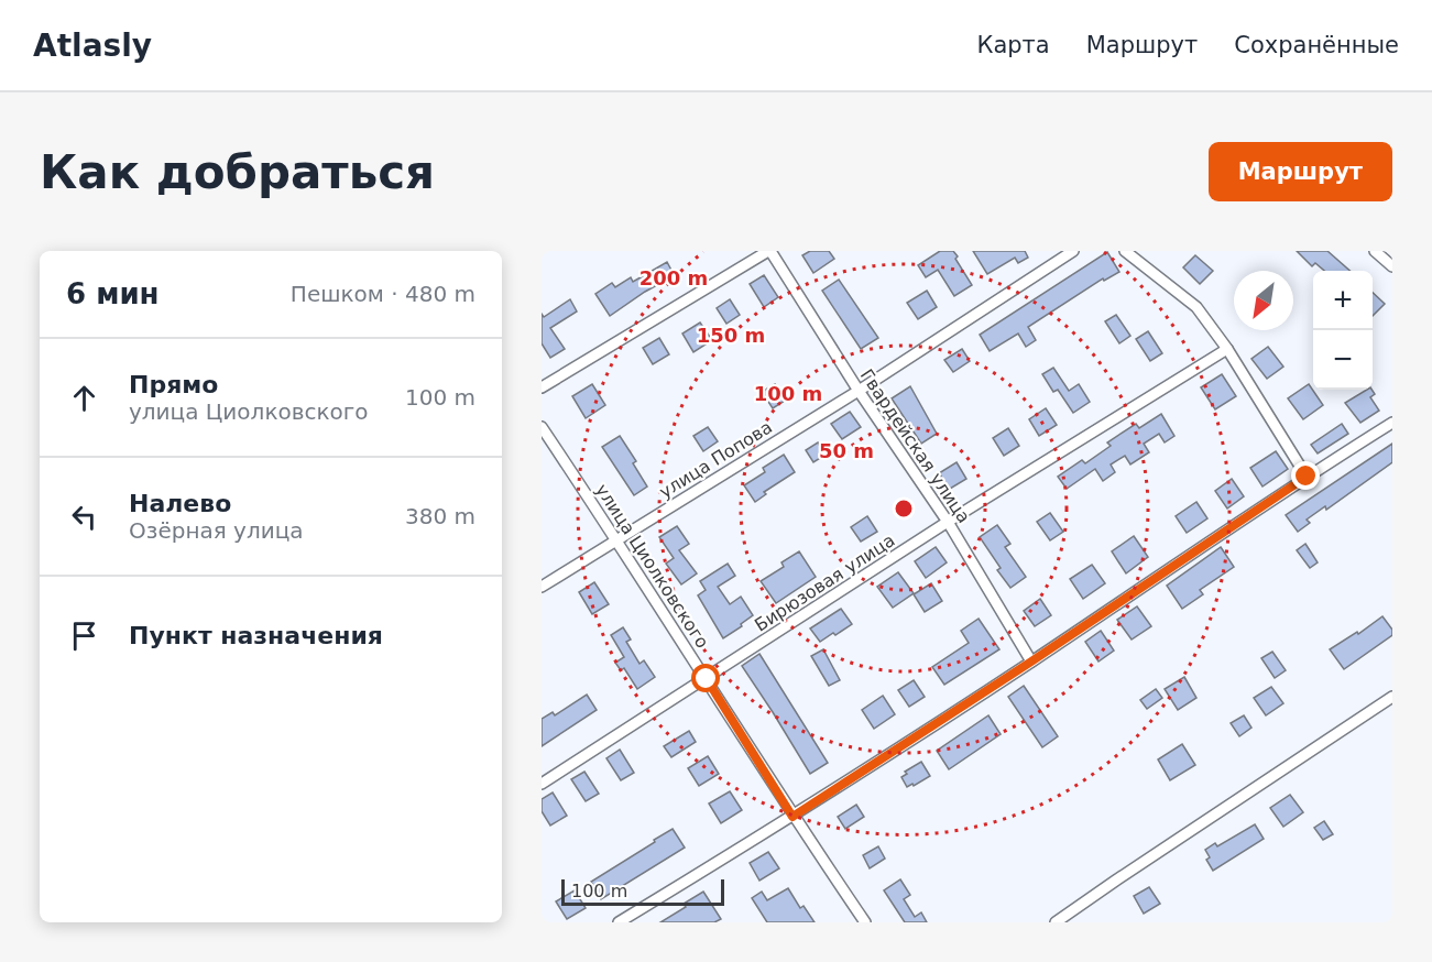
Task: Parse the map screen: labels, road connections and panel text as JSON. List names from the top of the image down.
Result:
{
  "streets": {
    "street": [
      "Гвардейская улица",
      "улица Попова",
      "улица Циолковского",
      "Бирюзовая улица"
    ]
  },
  "crossings": [
    ["Гвардейская улица", "улица Попова"],
    ["Гвардейская улица", "Бирюзовая улица"],
    ["улица Попова", "улица Циолковского"],
    ["улица Циолковского", "Бирюзовая улица"]
  ],
  "scale_bar": "100 m",
  "north": "bottom left",
  "page": {
    "header": "Atlasly",
    "nav": ["Карта", "Маршрут", "Сохранённые"],
    "buttons": "Маршрут",
    "title": "Как добраться",
    "heading": ["6 мин", "Пешком · 480 m"],
    "map_buttons": ["+", "−"],
    "list": [
      ["Прямо", "улица Циолковского", "100 m"],
      ["Налево", "Озёрная улица", "380 m"],
      "Пункт назначения"
    ],
    "scale": "100 m"
  },
  "rings": [
    "200 m",
    "150 m",
    "100 m",
    "50 m"
  ]
}
